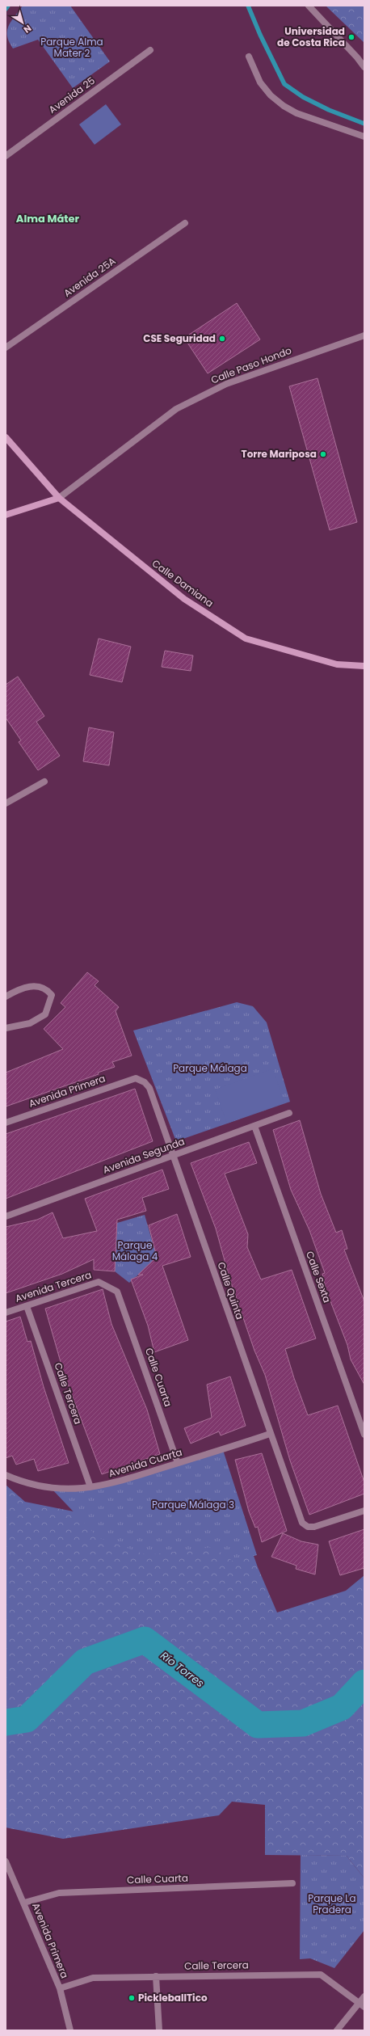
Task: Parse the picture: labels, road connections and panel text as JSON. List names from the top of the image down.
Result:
{
  "streets": {
    "street": [
      "Avenida 25",
      "Avenida 25A",
      "Calle Paso Hondo",
      "Calle Damiana",
      "Avenida Primera",
      "Avenida Segunda",
      "Calle Sexta",
      "Avenida Tercera",
      "Calle Quinta",
      "Calle Cuarta",
      "Calle Tercera",
      "Avenida Cuarta"
    ]
  },
  "crossings": [
    ["Calle Paso Hondo", "Calle Damiana"],
    ["Avenida Primera", "Calle Quinta"],
    ["Avenida Primera", "Calle Cuarta"],
    ["Avenida Primera", "Calle Tercera"],
    ["Avenida Segunda", "Calle Sexta"],
    ["Avenida Segunda", "Calle Quinta"],
    ["Avenida Tercera", "Calle Cuarta"],
    ["Avenida Tercera", "Calle Tercera"],
    ["Calle Quinta", "Avenida Cuarta"],
    ["Calle Cuarta", "Avenida Cuarta"],
    ["Calle Tercera", "Avenida Cuarta"]
  ],
  "districts": ["Alma Máter"],
  "water": ["Río Torres"],
  "parks": [
    "Parque Alma Mater 2",
    "Parque Málaga",
    "Parque Málaga 4",
    "Parque Málaga 3",
    "Parque La Pradera"
  ],
  "places": [
    "Universidad de Costa Rica",
    "CSE Seguridad",
    "Torre Mariposa",
    "PickleballTico"
  ],
  "north": "bottom right"
}
